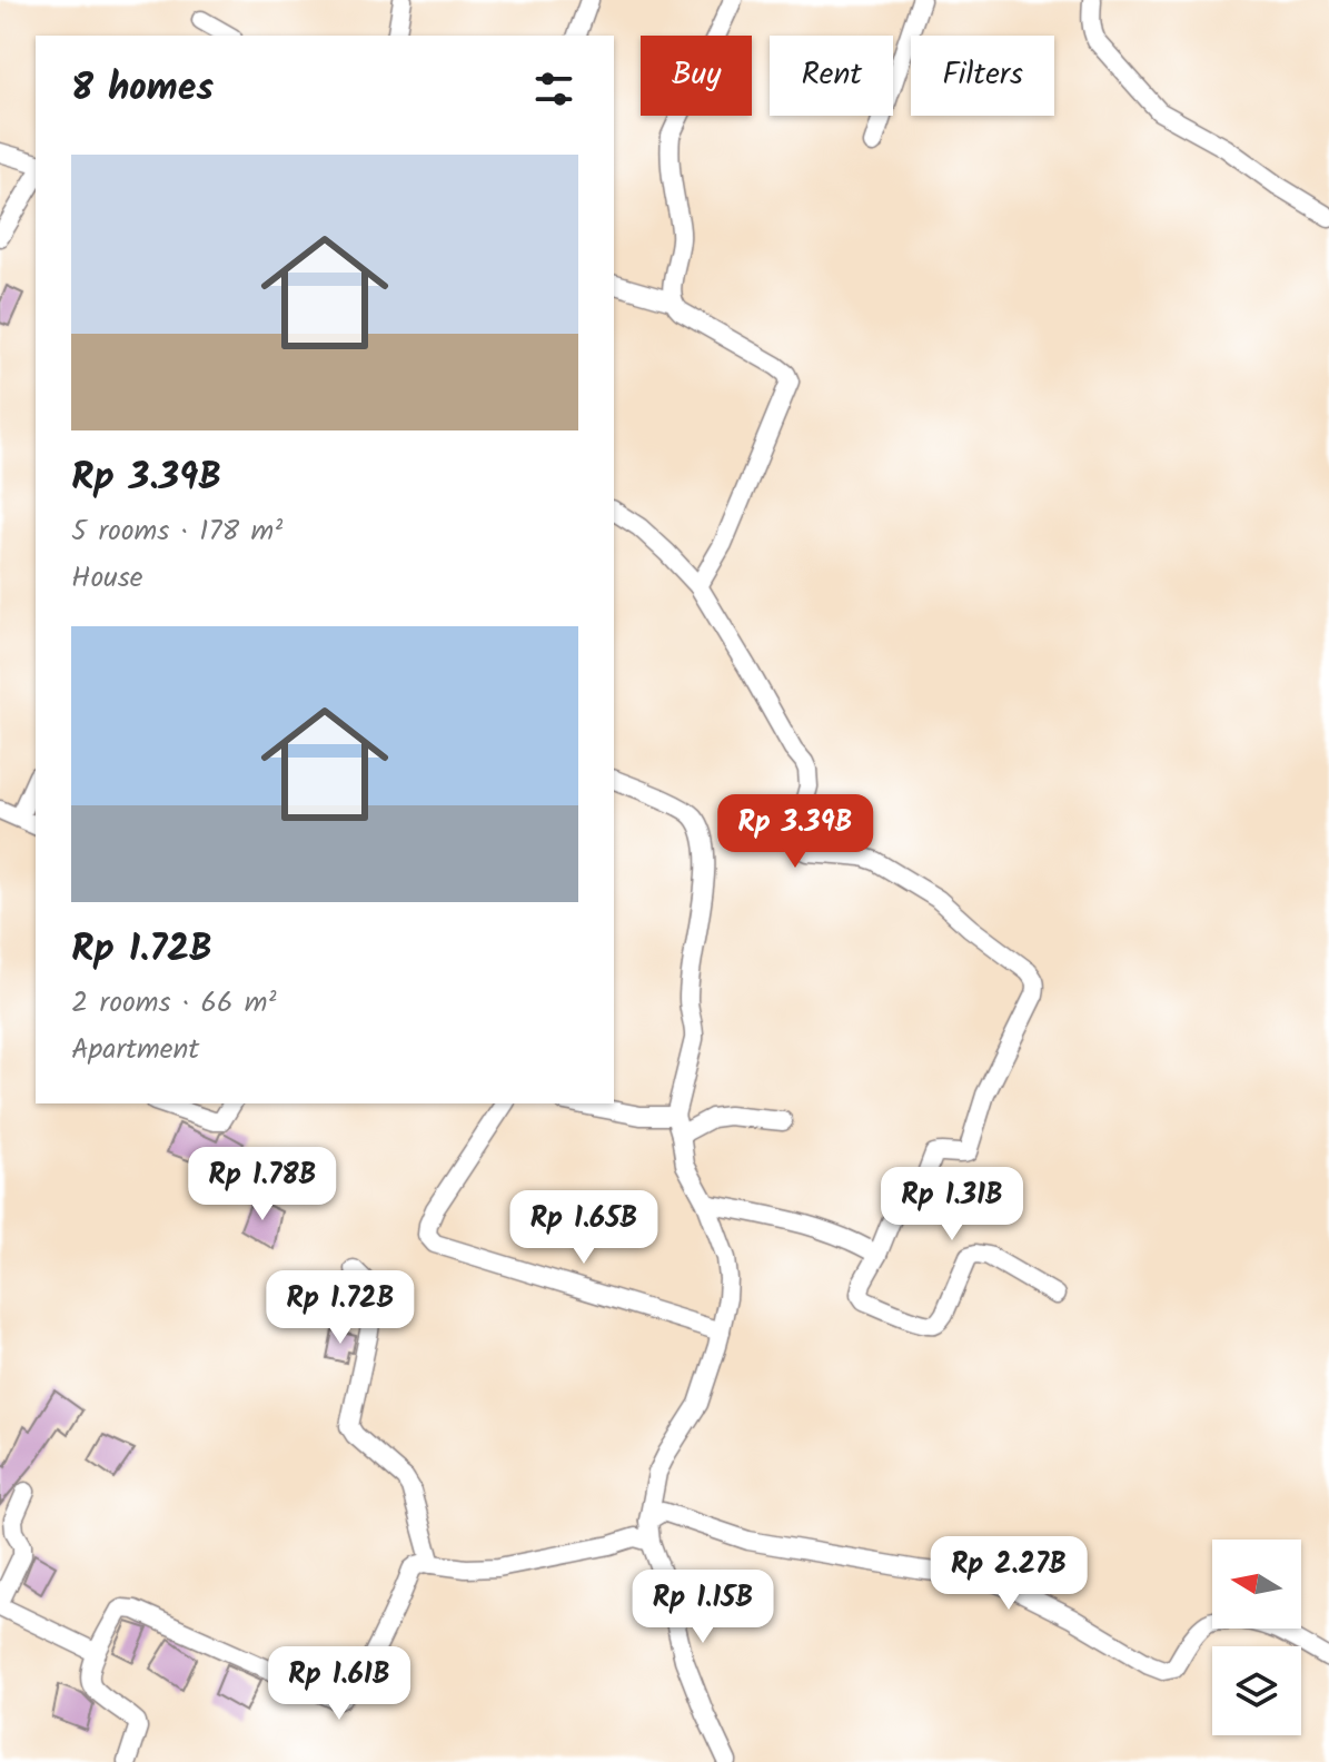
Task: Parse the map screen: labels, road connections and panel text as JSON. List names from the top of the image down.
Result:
{
  "north": "left",
  "page": {
    "chip": ["Buy", "Rent", "Filters"],
    "heading": "8 homes",
    "list": [
      {
        "name": "Rp 3.39B",
        "note": "5 rooms · 178 m² · House"
      },
      {
        "name": "Rp 1.72B",
        "note": "2 rooms · 66 m² · Apartment"
      }
    ],
    "price": [
      "Rp 3.39B",
      "Rp 1.78B",
      "Rp 1.31B",
      "Rp 1.65B",
      "Rp 1.72B",
      "Rp 2.27B",
      "Rp 1.15B",
      "Rp 1.61B"
    ]
  }
}
